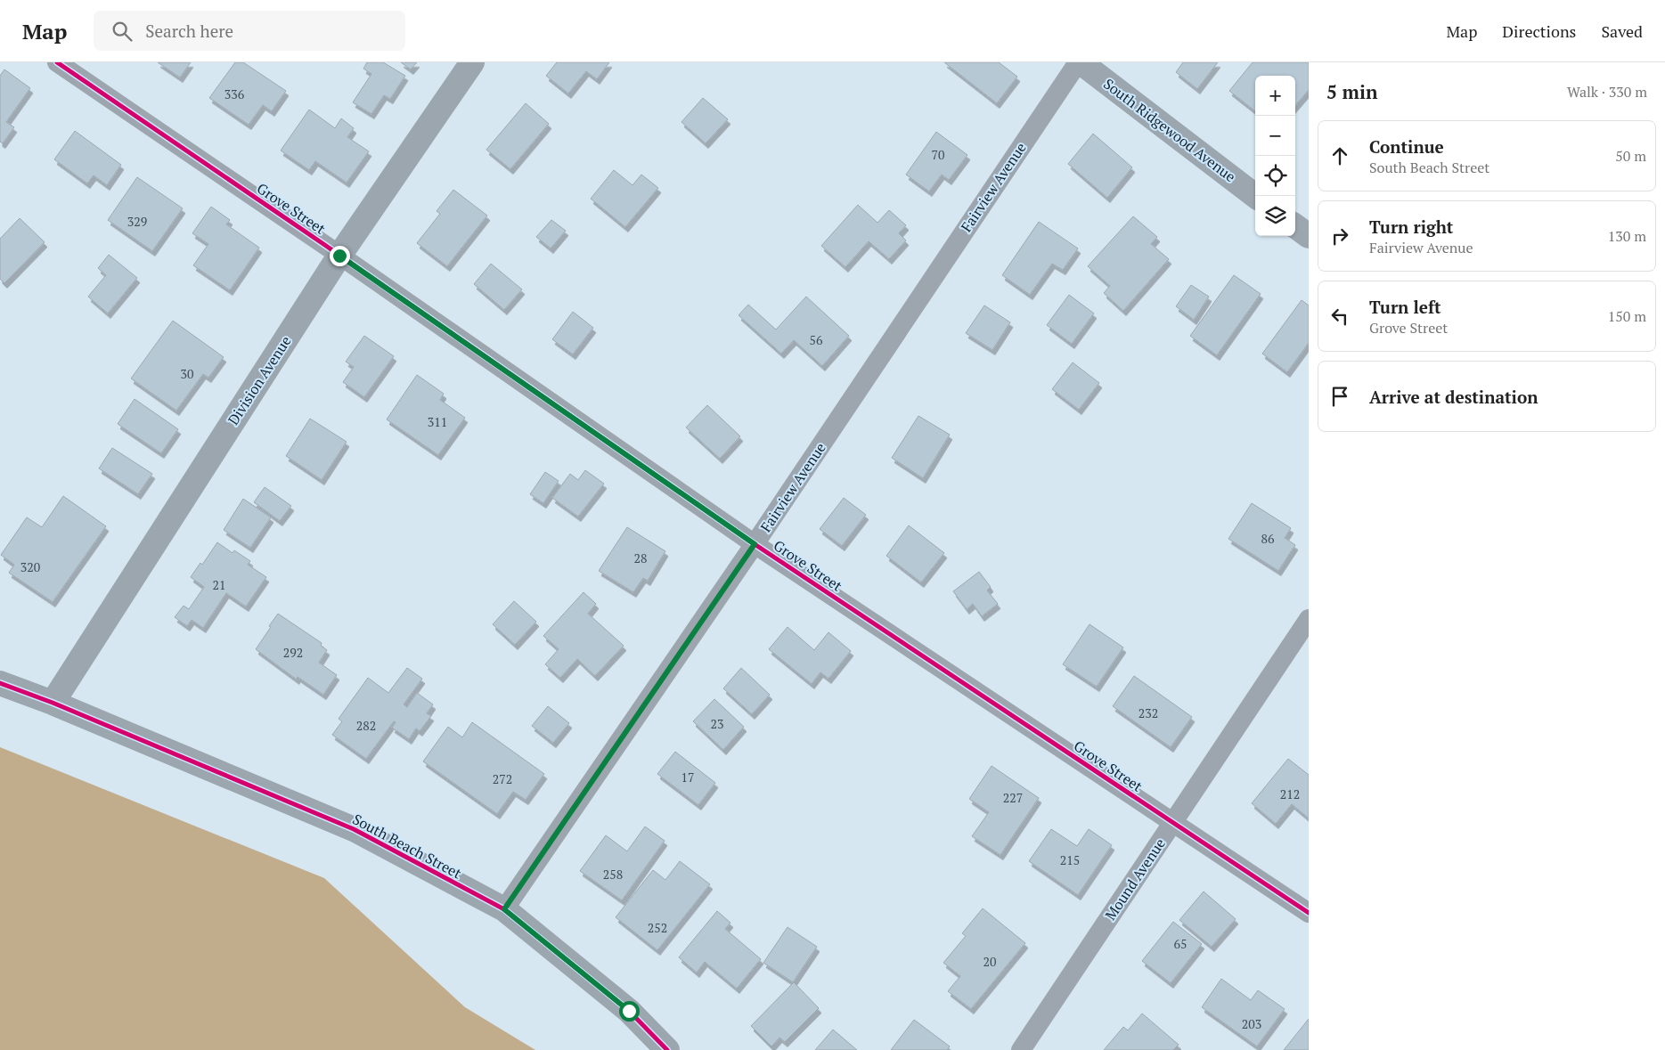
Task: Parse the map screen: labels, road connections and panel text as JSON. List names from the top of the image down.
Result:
{
  "streets": {
    "street": [
      "South Ridgewood Avenue",
      "Fairview Avenue",
      "Grove Street",
      "Division Avenue",
      "South Beach Street",
      "Mound Avenue"
    ]
  },
  "crossings": [
    ["South Ridgewood Avenue", "Fairview Avenue"],
    ["Fairview Avenue", "Grove Street"],
    ["Fairview Avenue", "South Beach Street"],
    ["Grove Street", "Division Avenue"],
    ["Grove Street", "Mound Avenue"],
    ["Division Avenue", "South Beach Street"]
  ],
  "house_numbers": [
    "336",
    "70",
    "329",
    "56",
    "30",
    "311",
    "86",
    "28",
    "320",
    "21",
    "292",
    "232",
    "23",
    "282",
    "17",
    "272",
    "212",
    "227",
    "215",
    "258",
    "252",
    "65",
    "20",
    "203"
  ],
  "page": {
    "header": "Map",
    "search": "Search here",
    "nav": ["Map", "Directions", "Saved"],
    "heading": ["5 min", "Walk · 330 m"],
    "map_buttons": ["+", "−"],
    "list": [
      ["Continue", "South Beach Street", "50 m"],
      ["Turn right", "Fairview Avenue", "130 m"],
      ["Turn left", "Grove Street", "150 m"],
      "Arrive at destination"
    ]
  }
}
